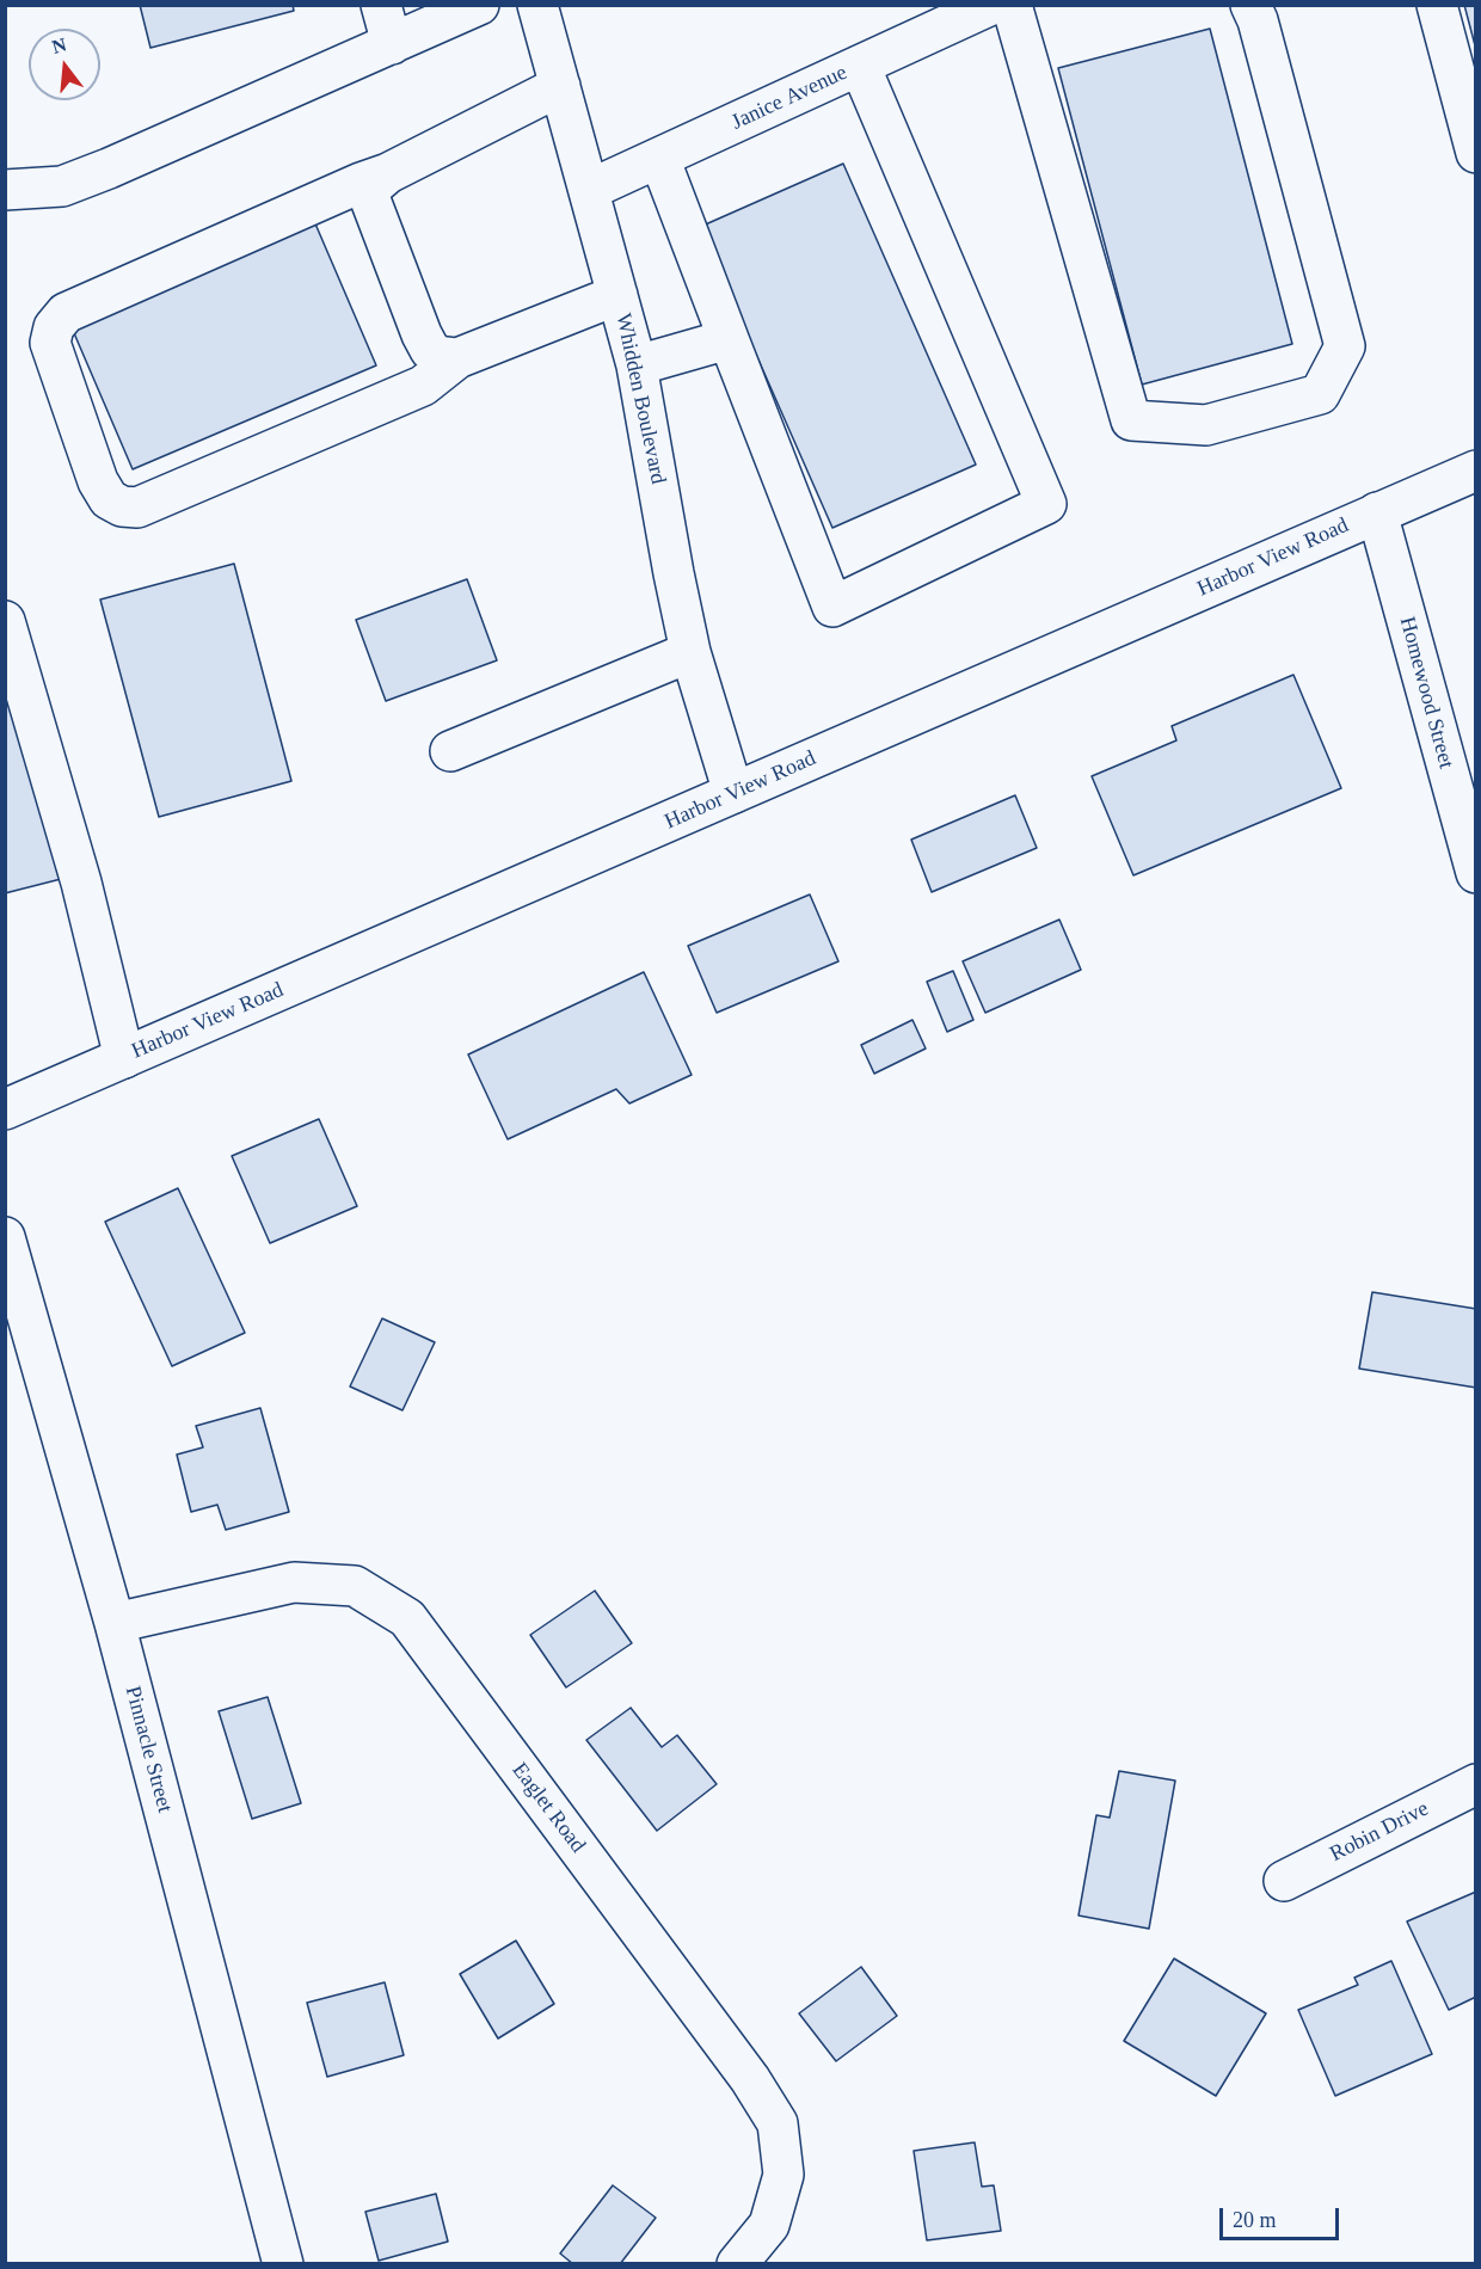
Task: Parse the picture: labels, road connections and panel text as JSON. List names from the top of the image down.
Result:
{
  "streets": {
    "street": [
      "Janice Avenue",
      "Whidden Boulevard",
      "Harbor View Road",
      "Homewood Street",
      "Pinnacle Street",
      "Eaglet Road",
      "Robin Drive"
    ]
  },
  "crossings": [
    ["Janice Avenue", "Whidden Boulevard"],
    ["Whidden Boulevard", "Harbor View Road"],
    ["Harbor View Road", "Homewood Street"],
    ["Pinnacle Street", "Eaglet Road"]
  ],
  "scale_bar": "20 m",
  "north": "top"
}
